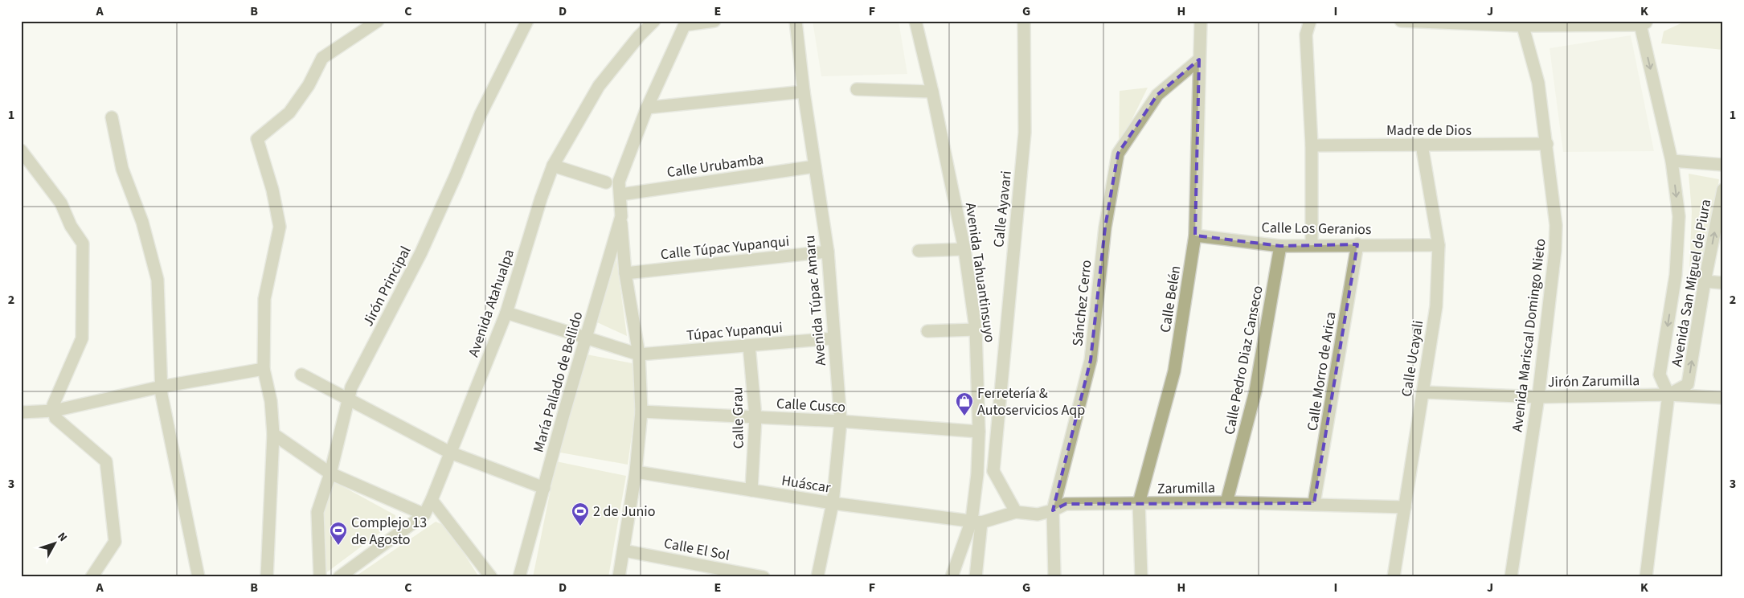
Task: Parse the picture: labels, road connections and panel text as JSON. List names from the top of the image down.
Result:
{
  "streets": {
    "street": [
      "Madre de Dios",
      "Calle Urubamba",
      "Calle Ayavari",
      "Calle Los Geranios",
      "Calle Túpac Yupanqui",
      "Avenida Tahuantinsuyo",
      "Avenida San Miguel de Piura",
      "Jirón Principal",
      "Calle Belén",
      "Avenida Túpac Amaru",
      "Avenida Atahualpa",
      "Sánchez Cerro",
      "Túpac Yupanqui",
      "Avenida Mariscal Domingo Nieto",
      "Calle Ucayali",
      "Calle Pedro Diaz Canseco",
      "Calle Morro de Arica",
      "Jirón Zarumilla",
      "María Pallado de Bellido",
      "Calle Cusco",
      "Calle Grau",
      "Huáscar",
      "Zarumilla",
      "Calle El Sol"
    ]
  },
  "crossings": [
    ["Madre de Dios", "Avenida Mariscal Domingo Nieto"],
    ["Madre de Dios", "Calle Ucayali"],
    ["Calle Urubamba", "Avenida Túpac Amaru"],
    ["Calle Urubamba", "María Pallado de Bellido"],
    ["Calle Los Geranios", "Calle Belén"],
    ["Calle Los Geranios", "Calle Ucayali"],
    ["Calle Los Geranios", "Calle Pedro Diaz Canseco"],
    ["Calle Los Geranios", "Calle Morro de Arica"],
    ["Calle Túpac Yupanqui", "Avenida Túpac Amaru"],
    ["Avenida Tahuantinsuyo", "Calle Cusco"],
    ["Avenida Tahuantinsuyo", "Huáscar"],
    ["Avenida Tahuantinsuyo", "Zarumilla"],
    ["Avenida San Miguel de Piura", "Jirón Zarumilla"],
    ["Calle Belén", "Sánchez Cerro"],
    ["Calle Belén", "Zarumilla"],
    ["Avenida Túpac Amaru", "Túpac Yupanqui"],
    ["Avenida Túpac Amaru", "Calle Cusco"],
    ["Avenida Túpac Amaru", "Huáscar"],
    ["Sánchez Cerro", "Zarumilla"],
    ["Túpac Yupanqui", "Calle Grau"],
    ["Avenida Mariscal Domingo Nieto", "Jirón Zarumilla"],
    ["Calle Ucayali", "Jirón Zarumilla"],
    ["Calle Ucayali", "Zarumilla"],
    ["Calle Pedro Diaz Canseco", "Zarumilla"],
    ["Calle Morro de Arica", "Zarumilla"],
    ["Calle Cusco", "Calle Grau"],
    ["Calle Grau", "Huáscar"],
    ["Huáscar", "Zarumilla"]
  ],
  "places": {
    "shop": ["Ferretería & Autoservicios Aqp"],
    "sports": ["2 de Junio", "Complejo 13 de Agosto"]
  },
  "north": "top right",
  "grid": {
    "columns": [
      "A",
      "B",
      "C",
      "D",
      "E",
      "F",
      "G",
      "H",
      "I",
      "J",
      "K"
    ],
    "rows": ["1", "2", "3"]
  }
}
